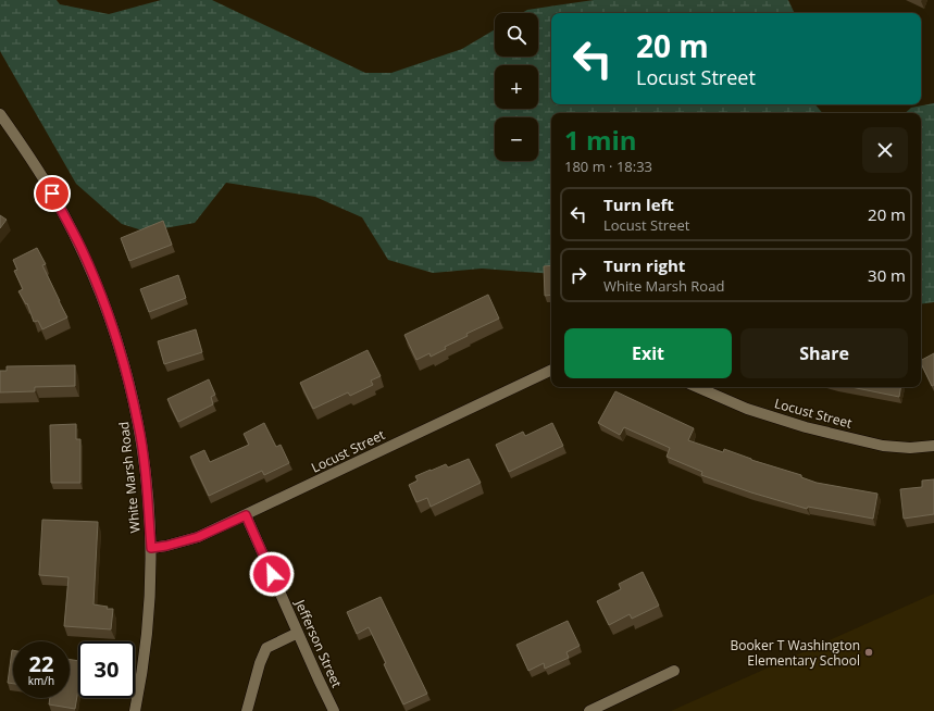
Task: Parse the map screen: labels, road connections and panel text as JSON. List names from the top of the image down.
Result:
{
  "streets": {
    "street": ["Locust Street", "White Marsh Road", "Jefferson Street"]
  },
  "crossings": [
    ["Locust Street", "White Marsh Road"],
    ["Locust Street", "Jefferson Street"]
  ],
  "places": ["Booker T Washington Elementary School"],
  "page": {
    "map_buttons": ["+", "−"],
    "turn": ["20 m", "Locust Street"],
    "heading": ["1 min", "180 m · 18:33"],
    "list": [
      {
        "name": "Turn left",
        "note": "Locust Street",
        "value": "20 m"
      },
      {
        "name": "Turn right",
        "note": "White Marsh Road",
        "value": "30 m"
      }
    ],
    "buttons": ["Exit", "Share"],
    "speed": "22 km/h",
    "limit": "30"
  }
}
